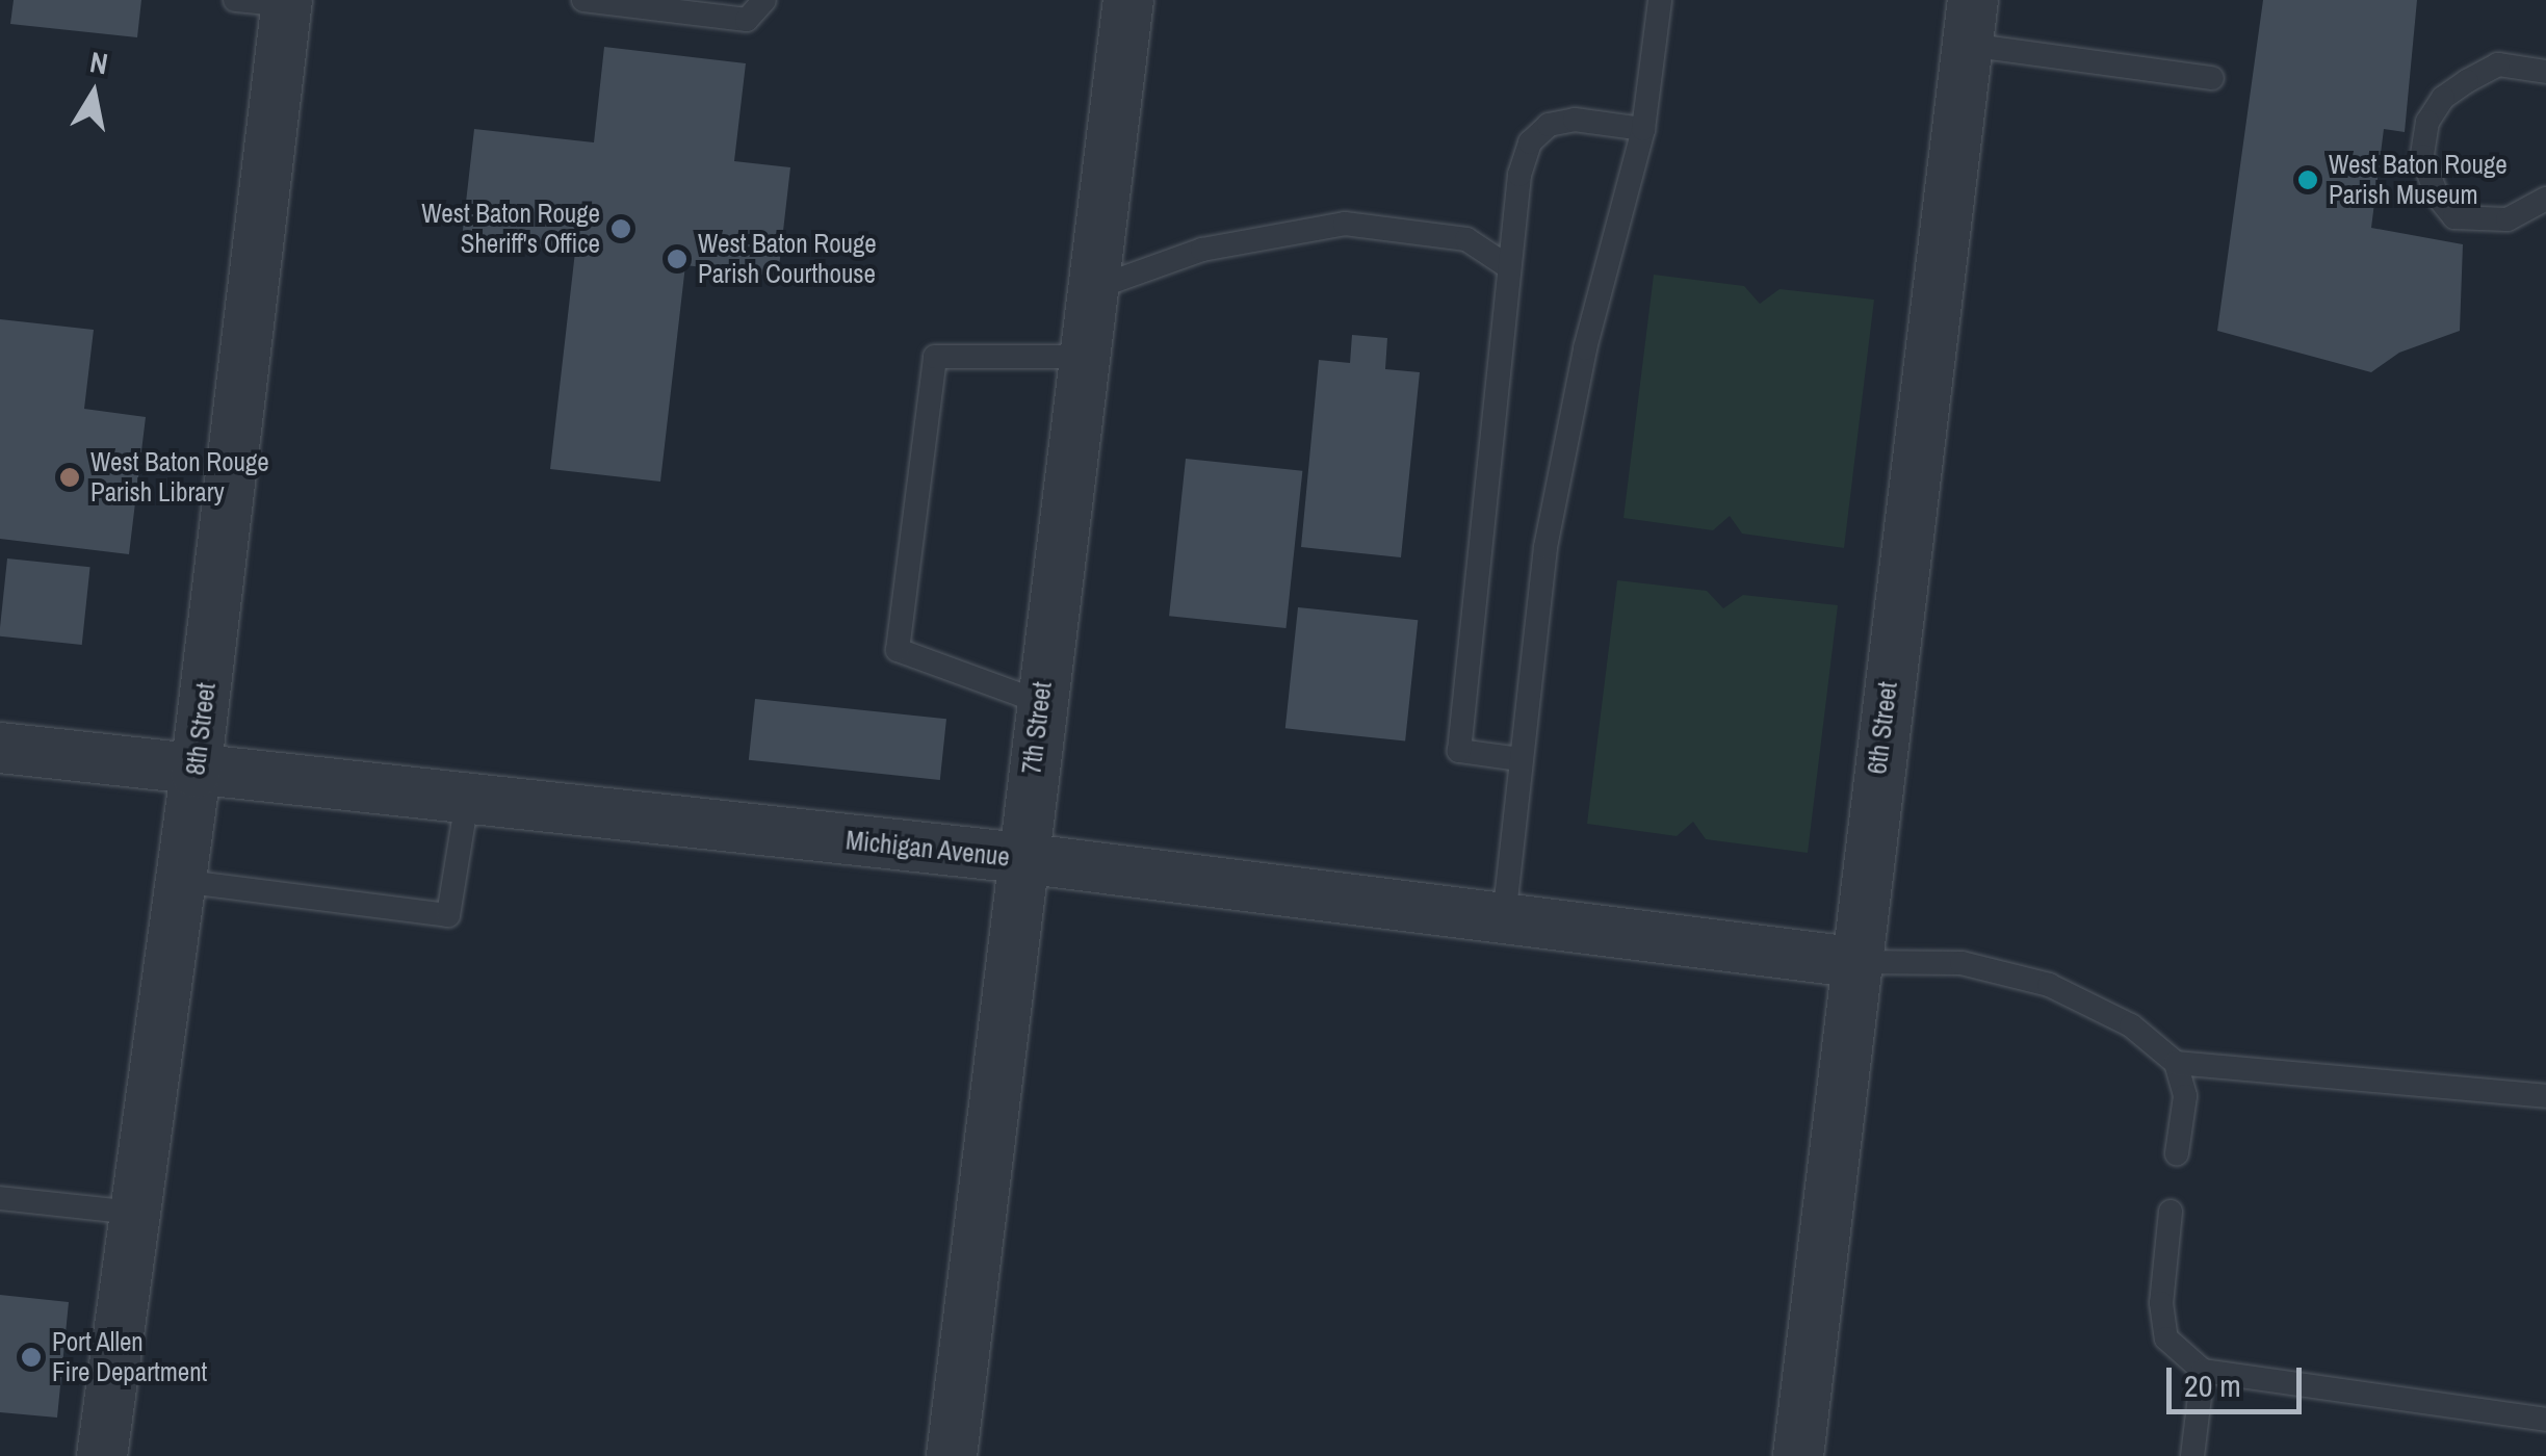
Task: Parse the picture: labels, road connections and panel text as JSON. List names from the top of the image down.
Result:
{
  "streets": {
    "street": [
      "7th Street",
      "6th Street",
      "8th Street",
      "Michigan Avenue"
    ]
  },
  "crossings": [
    ["7th Street", "Michigan Avenue"],
    ["6th Street", "Michigan Avenue"],
    ["8th Street", "Michigan Avenue"]
  ],
  "places": [
    "West Baton Rouge Parish Museum",
    "West Baton Rouge Sheriff's Office",
    "West Baton Rouge Parish Courthouse",
    "West Baton Rouge Parish Library",
    "Port Allen Fire Department"
  ],
  "scale_bar": "20 m",
  "north": "top"
}
